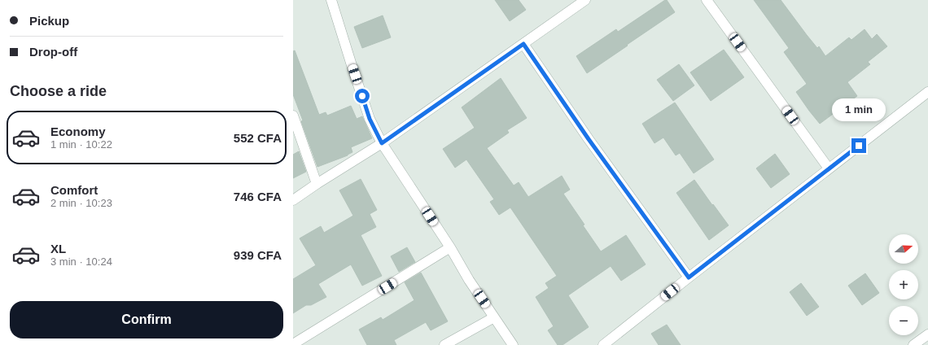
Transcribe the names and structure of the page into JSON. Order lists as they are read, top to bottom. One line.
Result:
{"north":"right","page":{"banner":["Pickup","Drop-off"],"heading":"Choose a ride","bubble":"1 min","list":[{"name":"Economy","note":"1 min · 10:22","value":"552 CFA"},{"name":"Comfort","note":"2 min · 10:23","value":"746 CFA"},{"name":"XL","note":"3 min · 10:24","value":"939 CFA"}],"map_buttons":["+","−"],"buttons":"Confirm"}}
